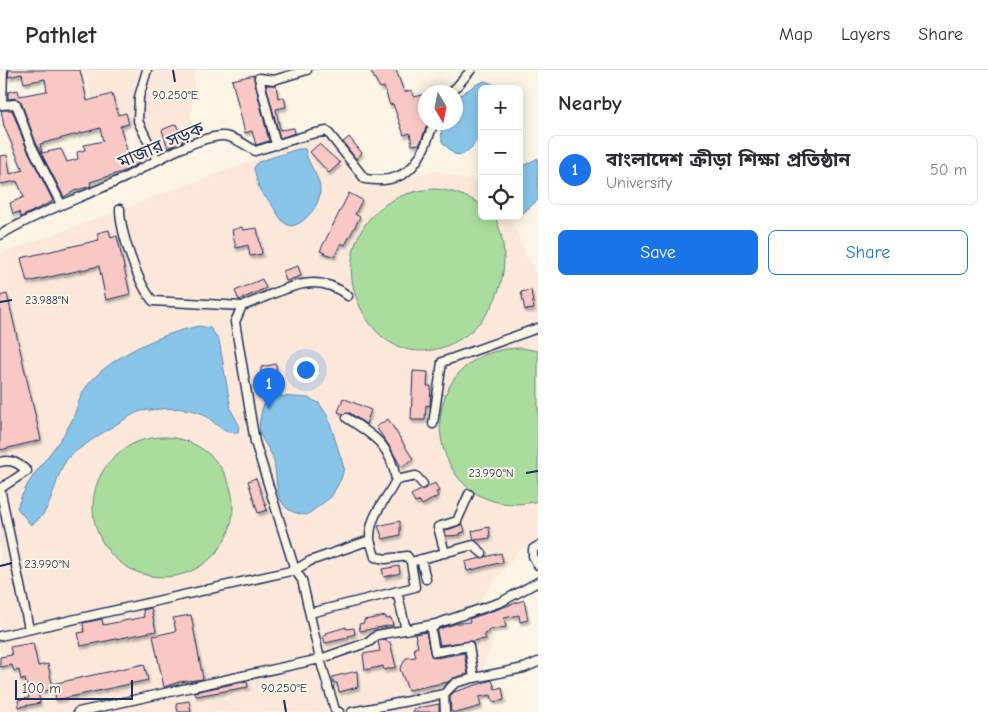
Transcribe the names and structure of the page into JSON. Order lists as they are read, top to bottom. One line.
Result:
{"streets":{"street":["মাজার সড়ক"]},"scale_bar":"100 m","north":"bottom","page":{"header":"Pathlet","nav":["Map","Layers","Share"],"heading":"Nearby","map_buttons":["+","−"],"list":[{"mark":"1","name":"বাংলাদেশ ক্রীড়া শিক্ষা প্রতিষ্ঠান","note":"University","value":"50 m"}],"buttons":["Save","Share"],"pins":"1","scale":"100 m"},"coordinates":["90.250°E","23.988°N","23.990°N"]}
